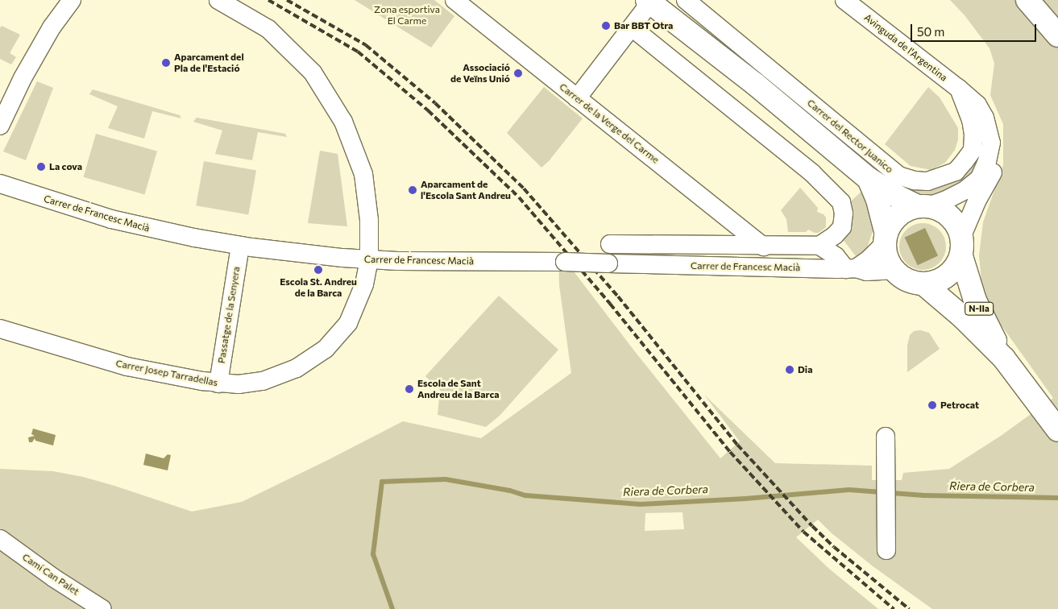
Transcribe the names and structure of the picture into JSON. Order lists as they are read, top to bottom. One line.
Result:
{"streets":{"main road":["Carrer del Rector Juanico","N-IIa"],"street":["Avinguda de l'Argentina","Carrer de la Verge del Carme","Carrer de Francesc Macià","Passatge de la Senyera","Carrer Josep Tarradellas","Camí Can Palet"]},"crossings":[["Avinguda de l'Argentina","Carrer del Rector Juanico"],["Avinguda de l'Argentina","Carrer de Francesc Macià"],["Avinguda de l'Argentina","N-IIa"],["Carrer de la Verge del Carme","Carrer de Francesc Macià"],["Carrer del Rector Juanico","Carrer de Francesc Macià"],["Carrer del Rector Juanico","N-IIa"],["Carrer de Francesc Macià","N-IIa"],["Carrer de Francesc Macià","Passatge de la Senyera"],["Carrer de Francesc Macià","Carrer Josep Tarradellas"],["Passatge de la Senyera","Carrer Josep Tarradellas"]],"water":["Riera de Corbera"],"parks":["Zona esportiva El Carme"],"places":["Bar BBT Otra","Aparcament del Pla de l'Estació","Associació de Veïns Unió","La cova","Aparcament de l'Escola Sant Andreu","Escola St. Andreu de la Barca","Dia","Escola de Sant Andreu de la Barca","Petrocat"],"scale_bar":"50 m"}
